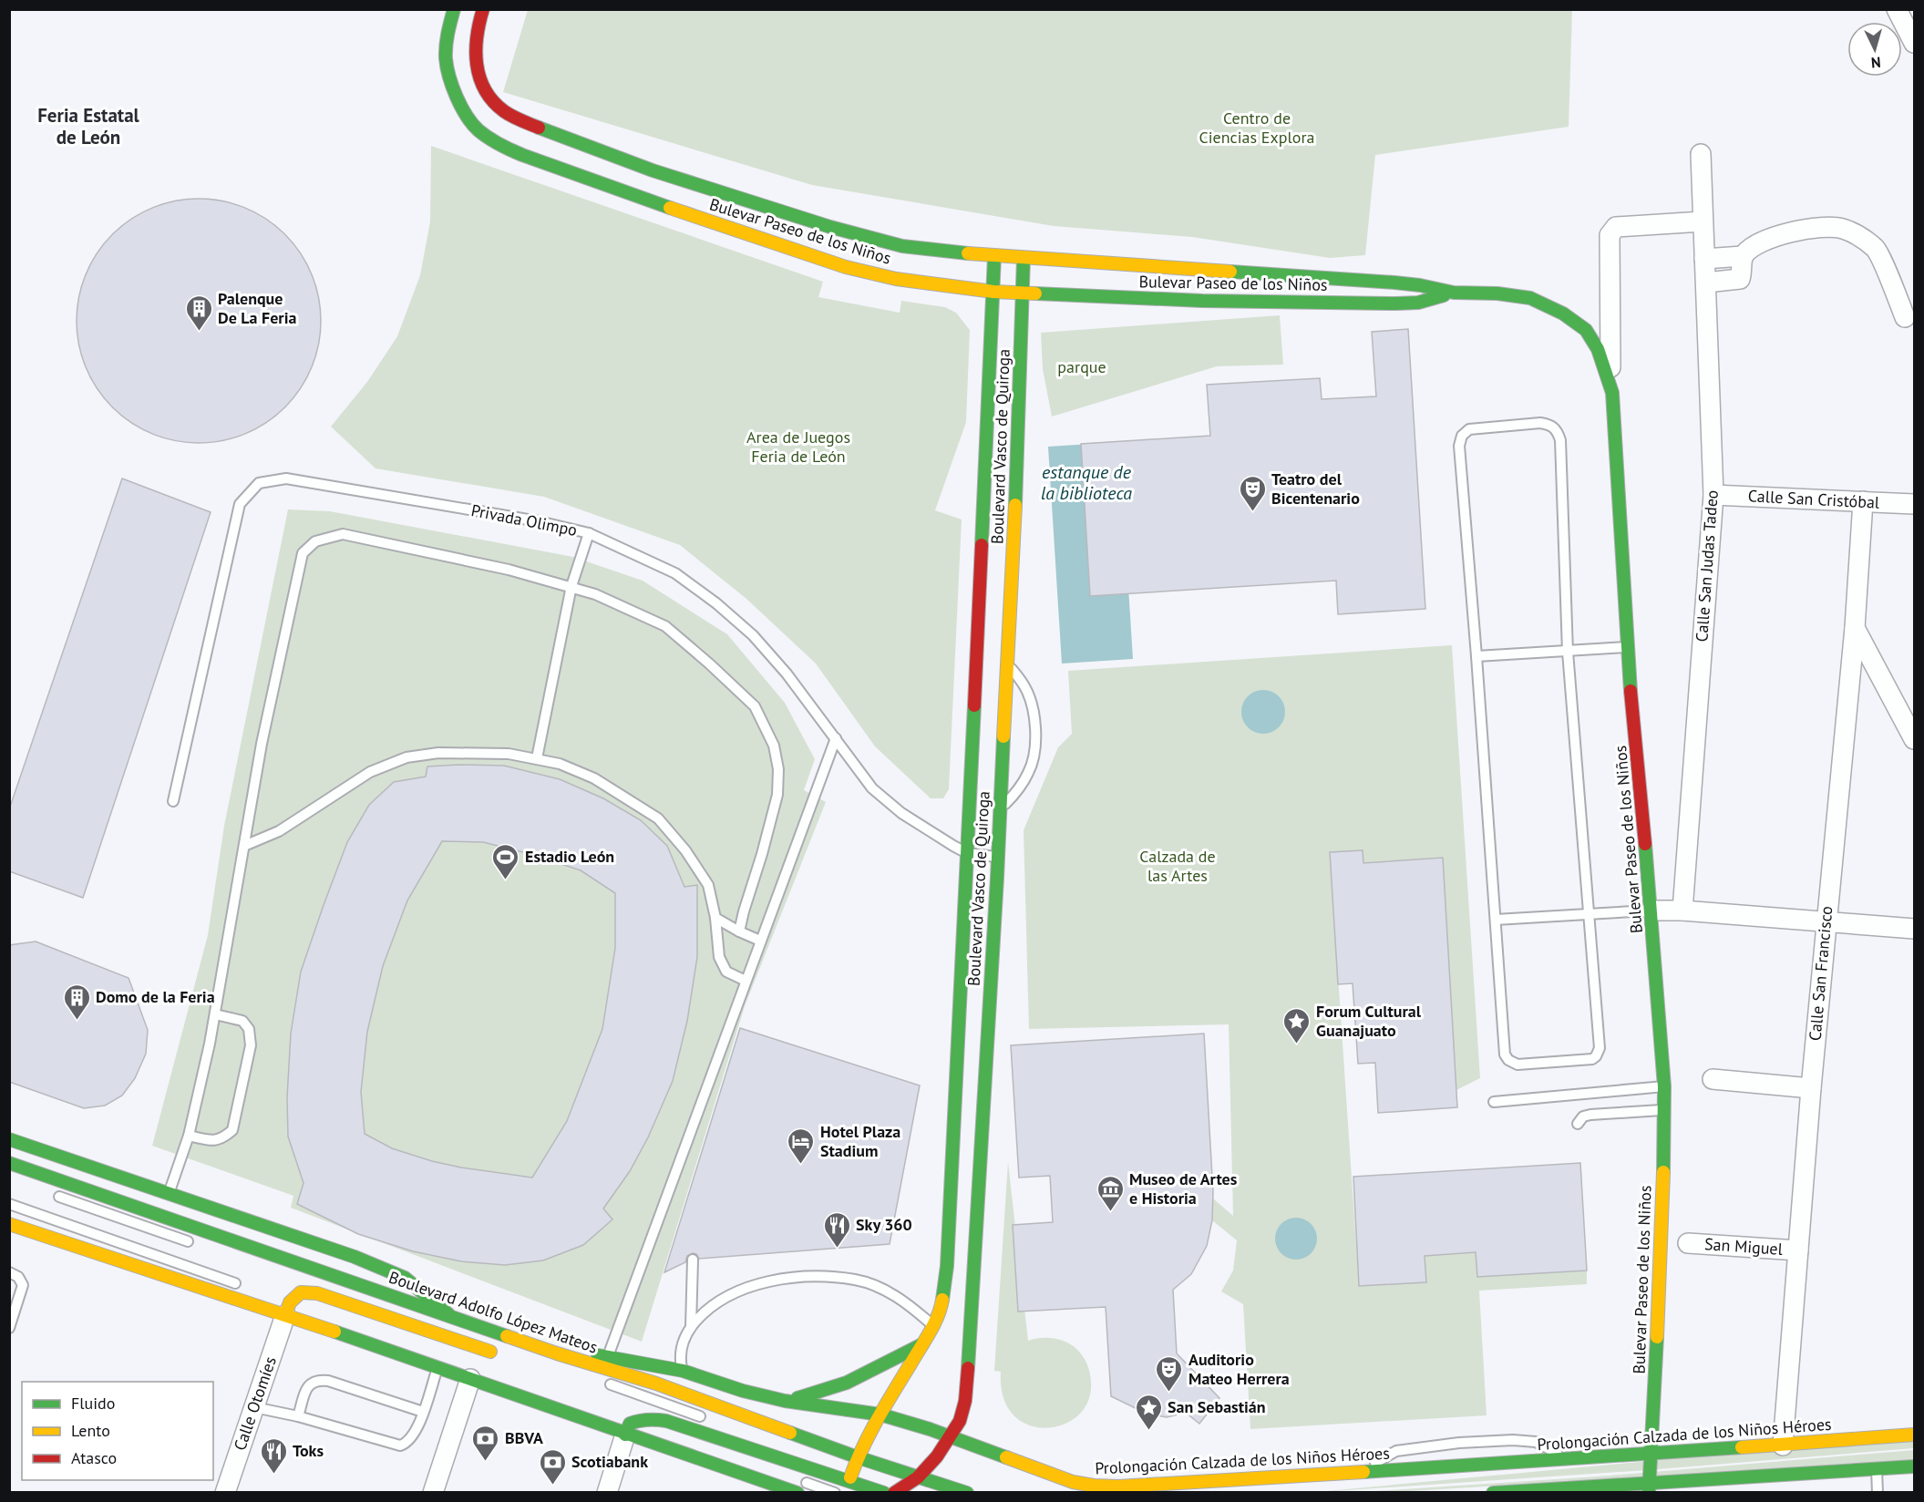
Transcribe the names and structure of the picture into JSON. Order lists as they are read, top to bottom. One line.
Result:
{"streets":{"street":["Bulevar Paseo de los Niños","Boulevard Vasco de Quiroga","Calle San Cristóbal","Calle San Judas Tadeo","Calle San Francisco","San Miguel","Boulevard Adolfo López Mateos","Calle Otomíes","Prolongación Calzada de los Niños Héroes"],"lane":["Privada Olimpo"]},"crossings":[["Bulevar Paseo de los Niños","Boulevard Vasco de Quiroga"],["Bulevar Paseo de los Niños","Prolongación Calzada de los Niños Héroes"],["Boulevard Vasco de Quiroga","Privada Olimpo"],["Boulevard Vasco de Quiroga","Boulevard Adolfo López Mateos"],["Boulevard Vasco de Quiroga","Prolongación Calzada de los Niños Héroes"],["Calle San Cristóbal","Calle San Judas Tadeo"],["Calle San Cristóbal","Calle San Francisco"],["Calle San Francisco","San Miguel"],["Calle San Francisco","Prolongación Calzada de los Niños Héroes"],["Boulevard Adolfo López Mateos","Prolongación Calzada de los Niños Héroes"]],"districts":["Feria Estatal de León"],"water":["estanque de la biblioteca"],"parks":["Centro de Ciencias Explora","parque","Area de Juegos Feria de León","Calzada de las Artes"],"places":{"building":["Palenque De La Feria","Domo de la Feria"],"theatre":["Teatro del Bicentenario","Auditorio Mateo Herrera"],"sports":["Estadio León"],"place":["Forum Cultural Guanajuato","San Sebastián"],"hotel":["Hotel Plaza Stadium"],"museum":["Museo de Artes e Historia"],"restaurant":["Sky 360","Toks"],"bank":["BBVA","Scotiabank"]},"legend":["Fluido","Lento","Atasco"],"north":"bottom"}
